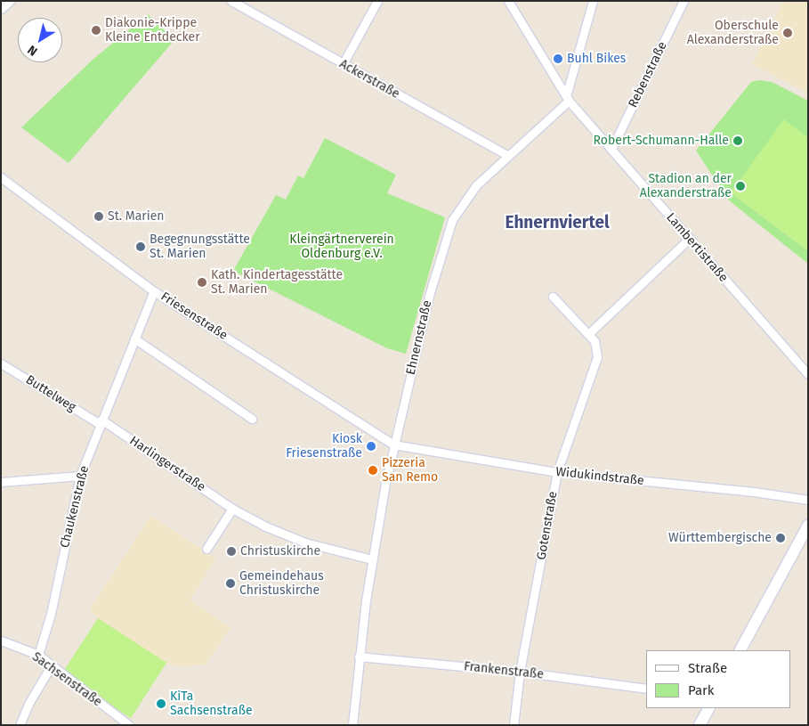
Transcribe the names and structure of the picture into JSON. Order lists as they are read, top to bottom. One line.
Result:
{"streets":{"street":["Rebenstraße","Ackerstraße","Lambertistraße","Friesenstraße","Ehnernstraße","Buttelweg","Harlingerstraße","Widukindstraße","Chaukenstraße","Gotenstraße","Frankenstraße","Sachsenstraße"]},"crossings":[["Rebenstraße","Lambertistraße"],["Ackerstraße","Ehnernstraße"],["Lambertistraße","Ehnernstraße"],["Friesenstraße","Ehnernstraße"],["Friesenstraße","Widukindstraße"],["Friesenstraße","Chaukenstraße"],["Ehnernstraße","Harlingerstraße"],["Ehnernstraße","Widukindstraße"],["Ehnernstraße","Frankenstraße"],["Buttelweg","Harlingerstraße"],["Buttelweg","Chaukenstraße"],["Harlingerstraße","Chaukenstraße"],["Widukindstraße","Gotenstraße"],["Chaukenstraße","Sachsenstraße"],["Gotenstraße","Frankenstraße"]],"districts":["Ehnernviertel"],"parks":["Kleingärtnerverein Oldenburg e.V."],"places":["Diakonie-Krippe Kleine Entdecker","Oberschule Alexanderstraße","Buhl Bikes","Robert-Schumann-Halle","Stadion an der Alexanderstraße","St. Marien","Begegnungsstätte St. Marien","Kath. Kindertagesstätte St. Marien","Kiosk Friesenstraße","Pizzeria San Remo","Württembergische","Christuskirche","Gemeindehaus Christuskirche","KiTa Sachsenstraße"],"legend":["Straße","Park"],"north":"bottom left"}
